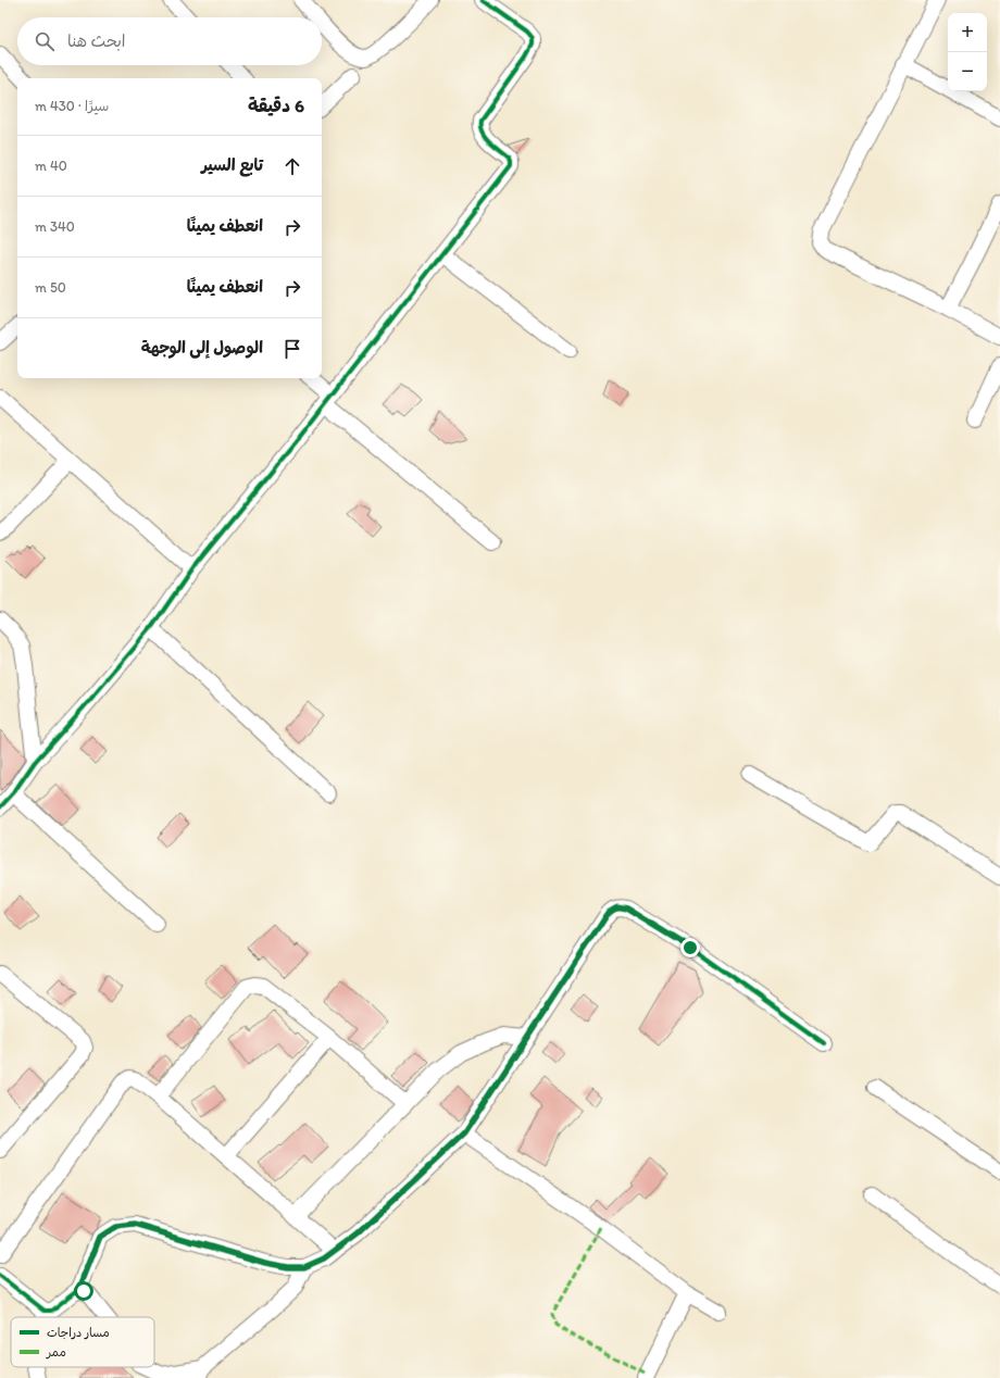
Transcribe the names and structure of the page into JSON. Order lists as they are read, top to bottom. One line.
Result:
{"legend":["مسار دراجات","ممر"],"page":{"map_buttons":["+","−"],"search":"ابحث هنا","heading":["6 دقيقة","سيرًا · 430 m"],"list":[["تابع السير","40 m"],["انعطف يمينًا","340 m"],["انعطف يمينًا","50 m"],"الوصول إلى الوجهة"]}}
